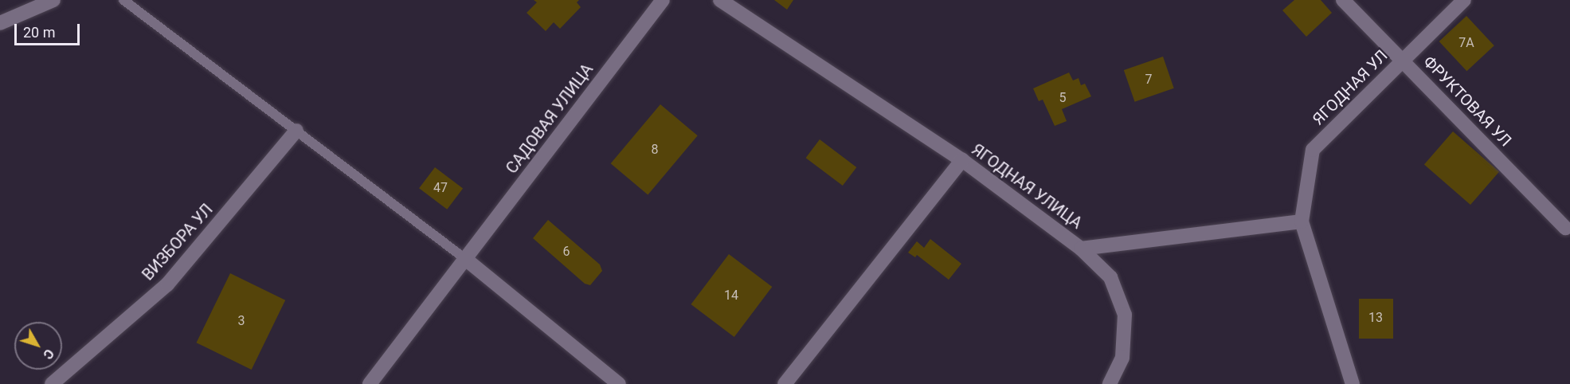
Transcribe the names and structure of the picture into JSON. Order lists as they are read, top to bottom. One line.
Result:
{"streets":{"street":["ЯГОДНАЯ УЛ","ФРУКТОВАЯ УЛ","САДОВАЯ УЛИЦА","ЯГОДНАЯ УЛИЦА","ВИЗБОРА УЛ"]},"crossings":[["ЯГОДНАЯ УЛ","ФРУКТОВАЯ УЛ"],["ЯГОДНАЯ УЛ","ЯГОДНАЯ УЛИЦА"]],"house_numbers":["7А","7","5","8","47","6","14","13","3"],"scale_bar":"20 m","north":"bottom right"}
